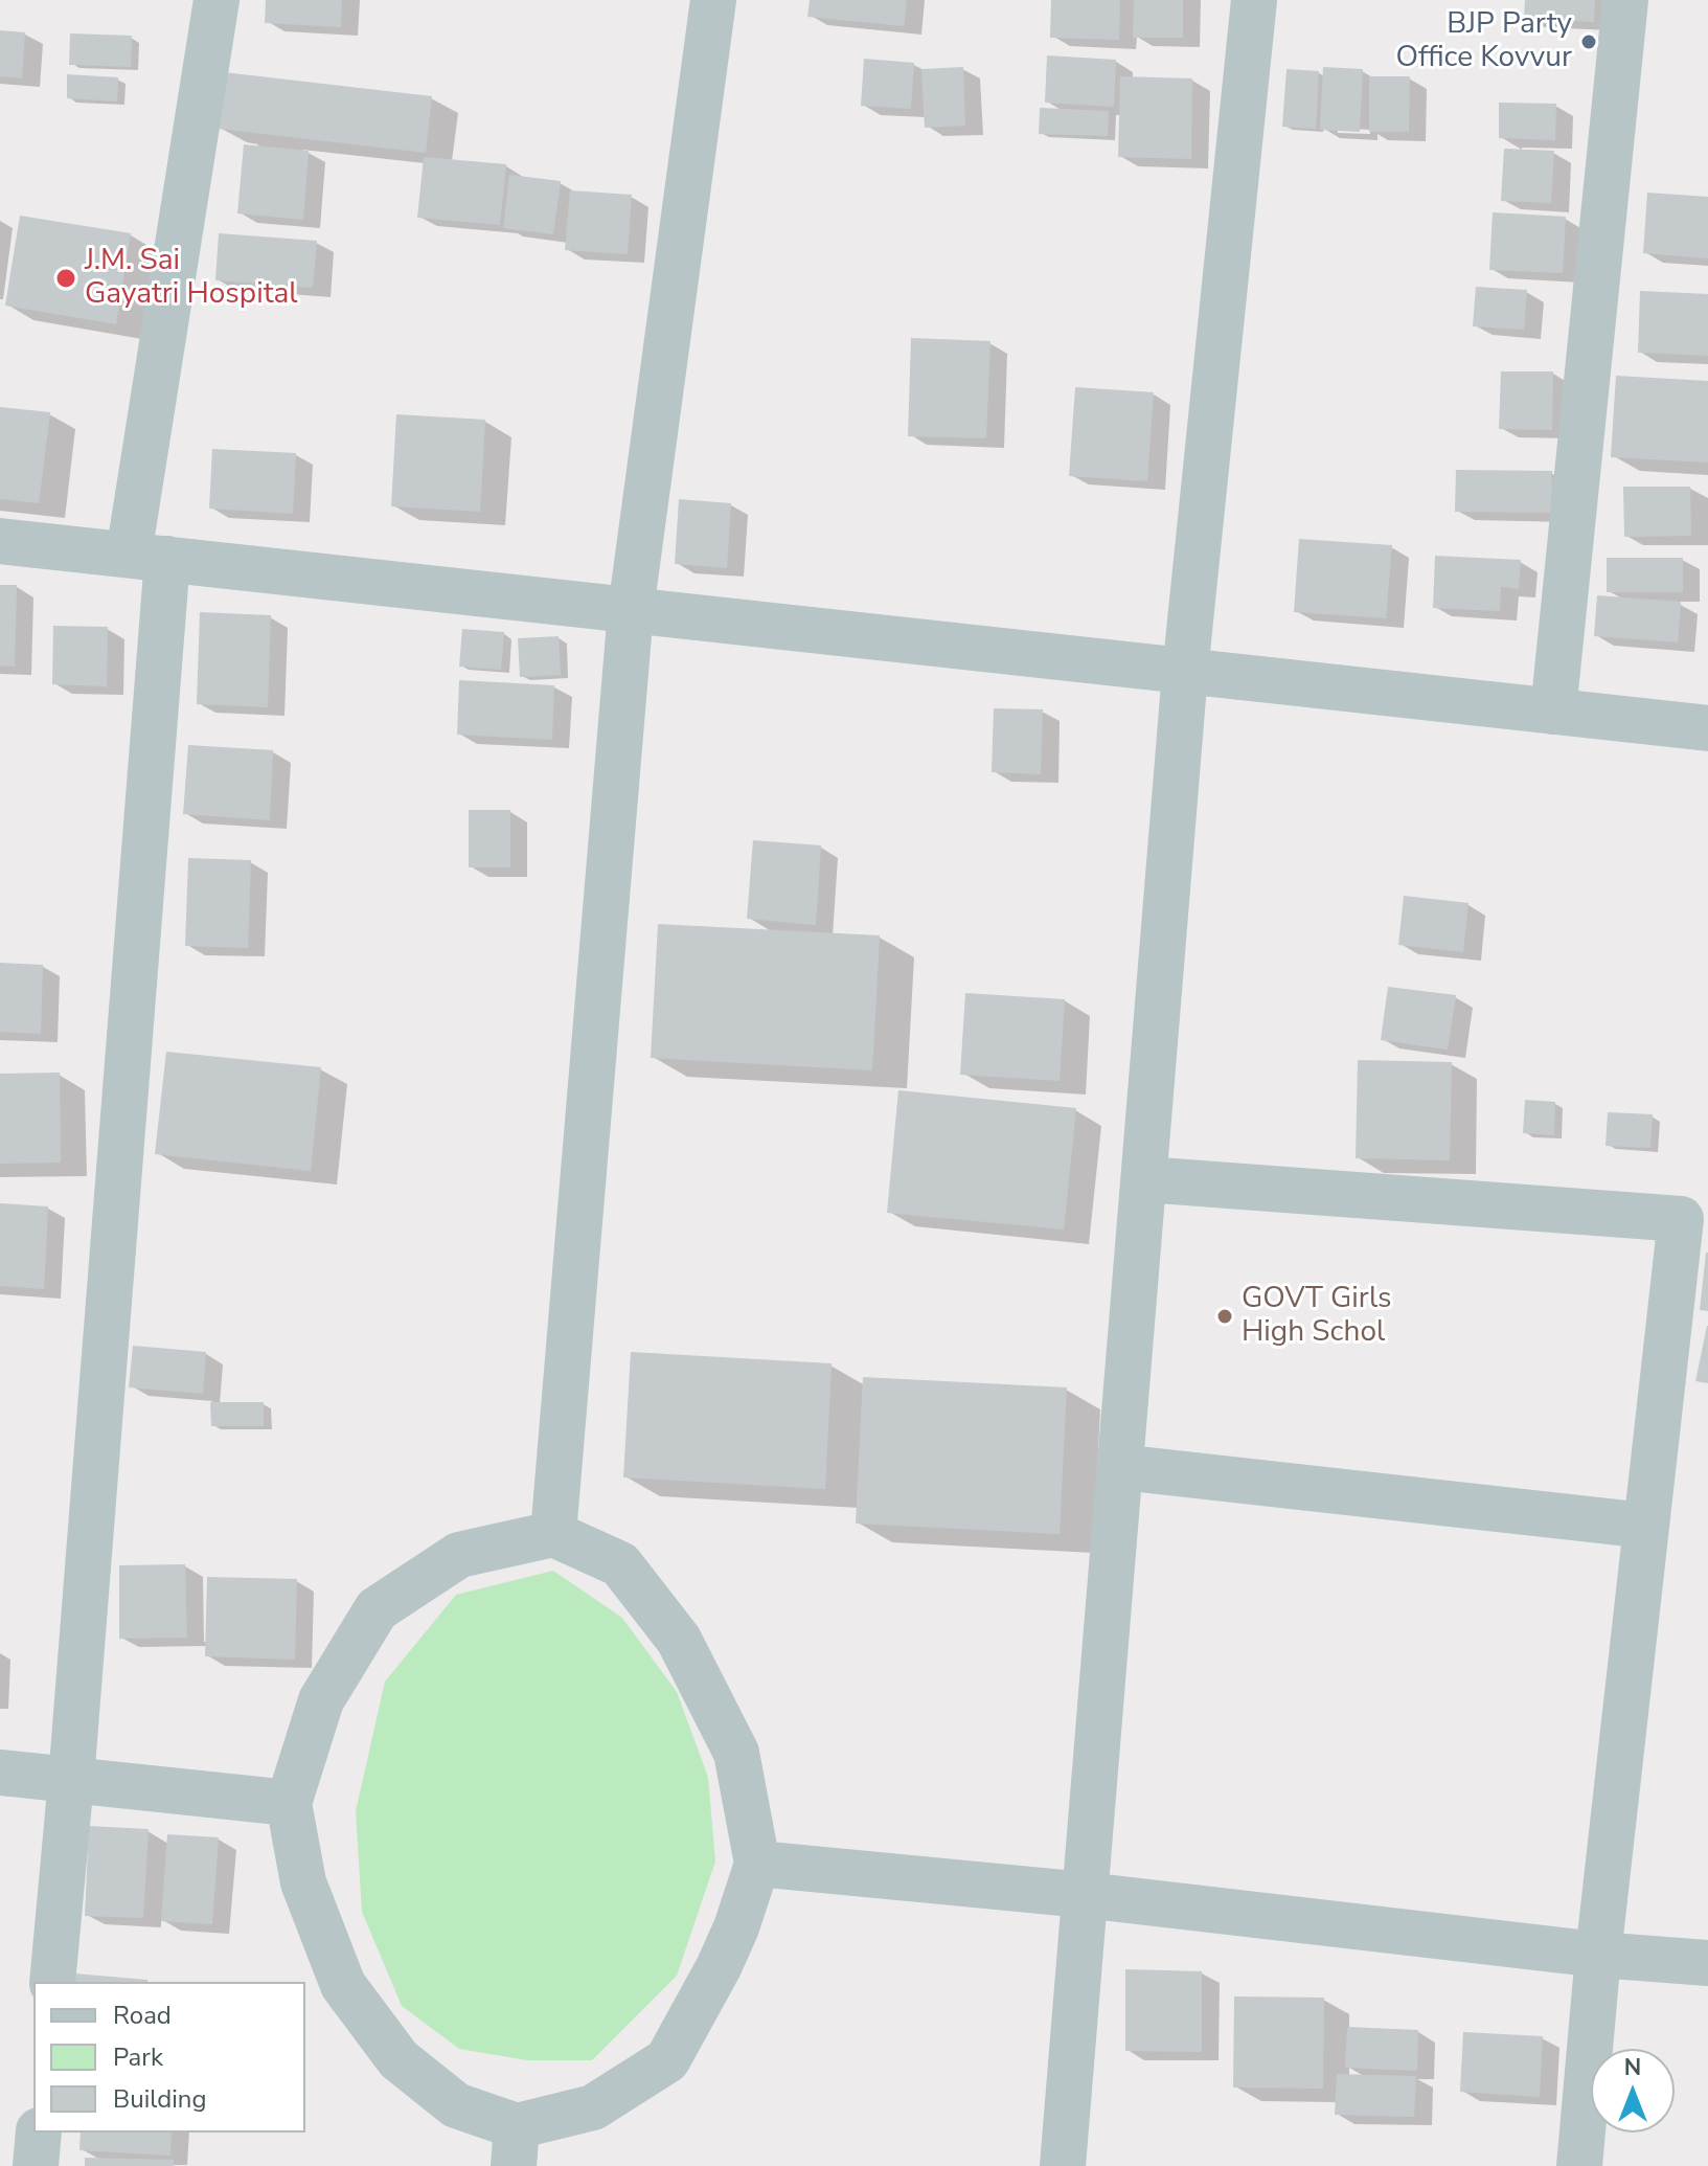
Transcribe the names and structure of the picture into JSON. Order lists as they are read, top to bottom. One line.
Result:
{"places":["BJP Party Office Kovvur","J.M. Sai Gayatri Hospital","GOVT Girls High Schol"],"legend":["Road","Park","Building"],"north":"top"}
